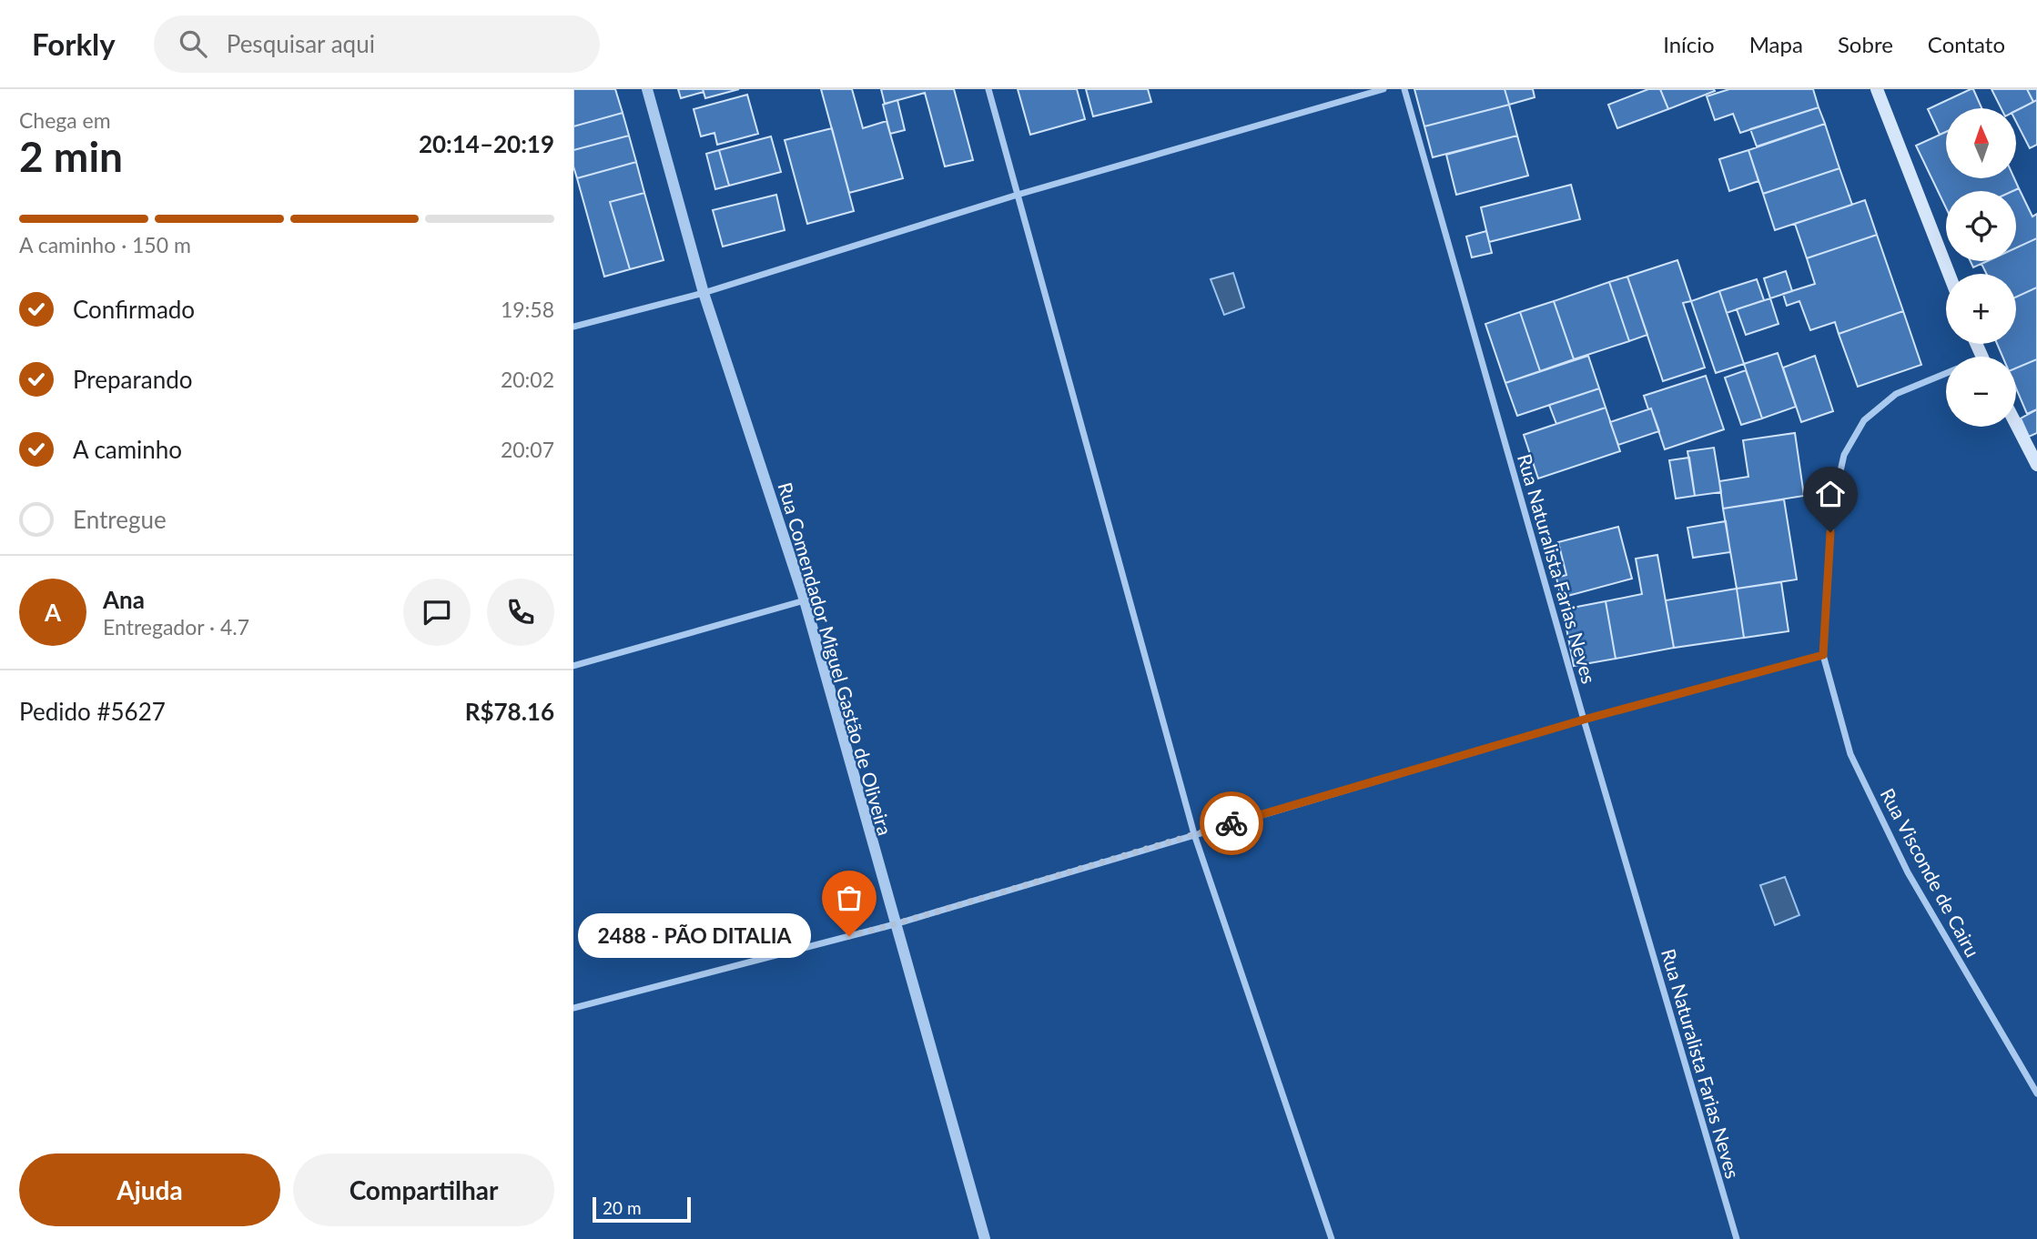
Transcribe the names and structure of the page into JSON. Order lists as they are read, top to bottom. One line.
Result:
{"streets":{"street":["Rua Naturalista Farias Neves","Rua Comendador Miguel Gastão de Oliveira","Rua Visconde de Cairu"]},"places":["2488 - PÃO DITALIA"],"scale_bar":"20 m","north":"top","page":{"header":"Forkly","search":"Pesquisar aqui","nav":["Início","Mapa","Sobre","Contato"],"heading":["2 min","Chega em","20:14–20:19"],"panel":["Ana","Entregador · 4.7","Pedido #5627","R$78.16"],"map_buttons":["+","−"],"bar":"A caminho · 150 m","list":[["Confirmado","19:58"],["Preparando","20:02"],["A caminho","20:07"],"Entregue"],"round":"A","bubble":"2488 - PÃO DITALIA","buttons":["Ajuda","Compartilhar"],"scale":"20 m"}}
